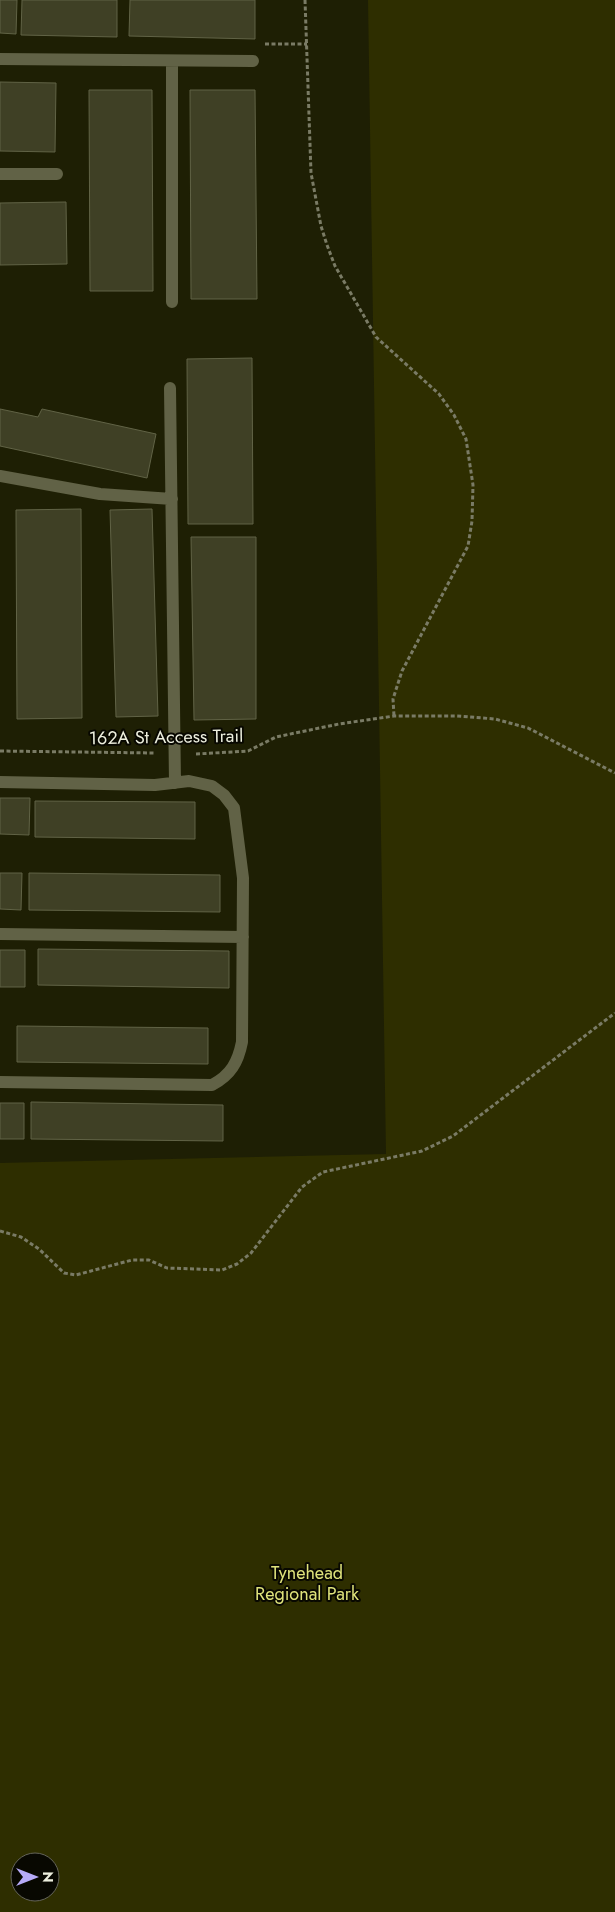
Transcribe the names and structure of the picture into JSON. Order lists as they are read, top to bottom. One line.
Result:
{"streets":{"path":["162A St Access Trail"]},"parks":["Tynehead Regional Park"],"north":"right"}
